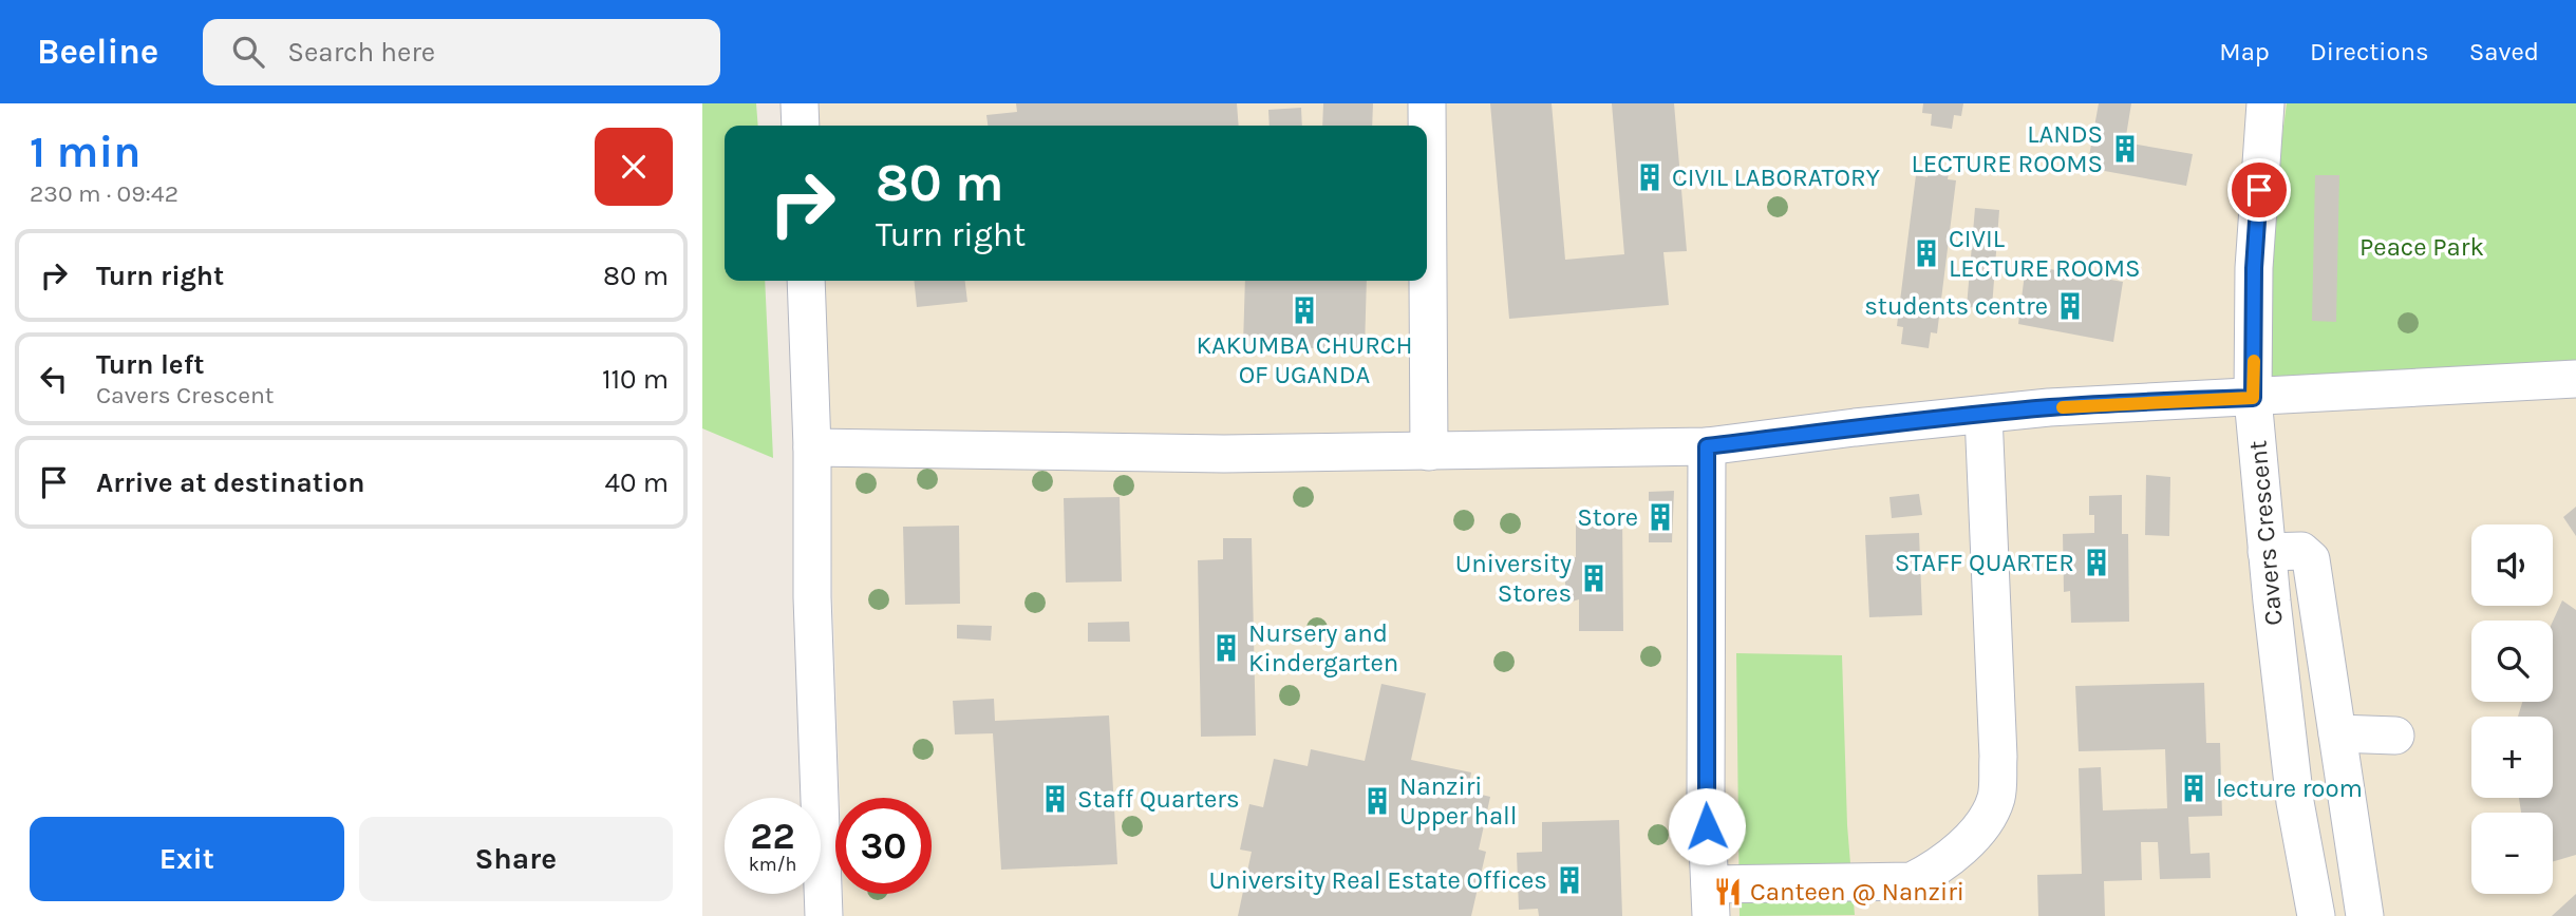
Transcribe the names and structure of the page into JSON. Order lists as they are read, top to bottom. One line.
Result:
{"streets":{"street":["Cavers Crescent"]},"parks":["Peace Park"],"places":{"building":["LANDS LECTURE ROOMS","CIVIL LABORATORY","CIVIL LECTURE ROOMS","students centre","KAKUMBA CHURCH OF UGANDA","Store","STAFF QUARTER","University Stores","Nursery and Kindergarten","lecture room","Staff Quarters","Nanziri Upper hall","University Real Estate Offices"],"restaurant":["Canteen @ Nanziri"]},"page":{"header":"Beeline","search":"Search here","nav":["Map","Directions","Saved"],"heading":["1 min","230 m · 09:42"],"turn":["80 m","Turn right"],"list":[{"name":"Turn right","value":"80 m"},{"name":"Turn left","note":"Cavers Crescent","value":"110 m"},{"name":"Arrive at destination","value":"40 m"}],"map_buttons":["+","−"],"speed":"22 km/h","limit":"30","buttons":["Exit","Share"]}}
